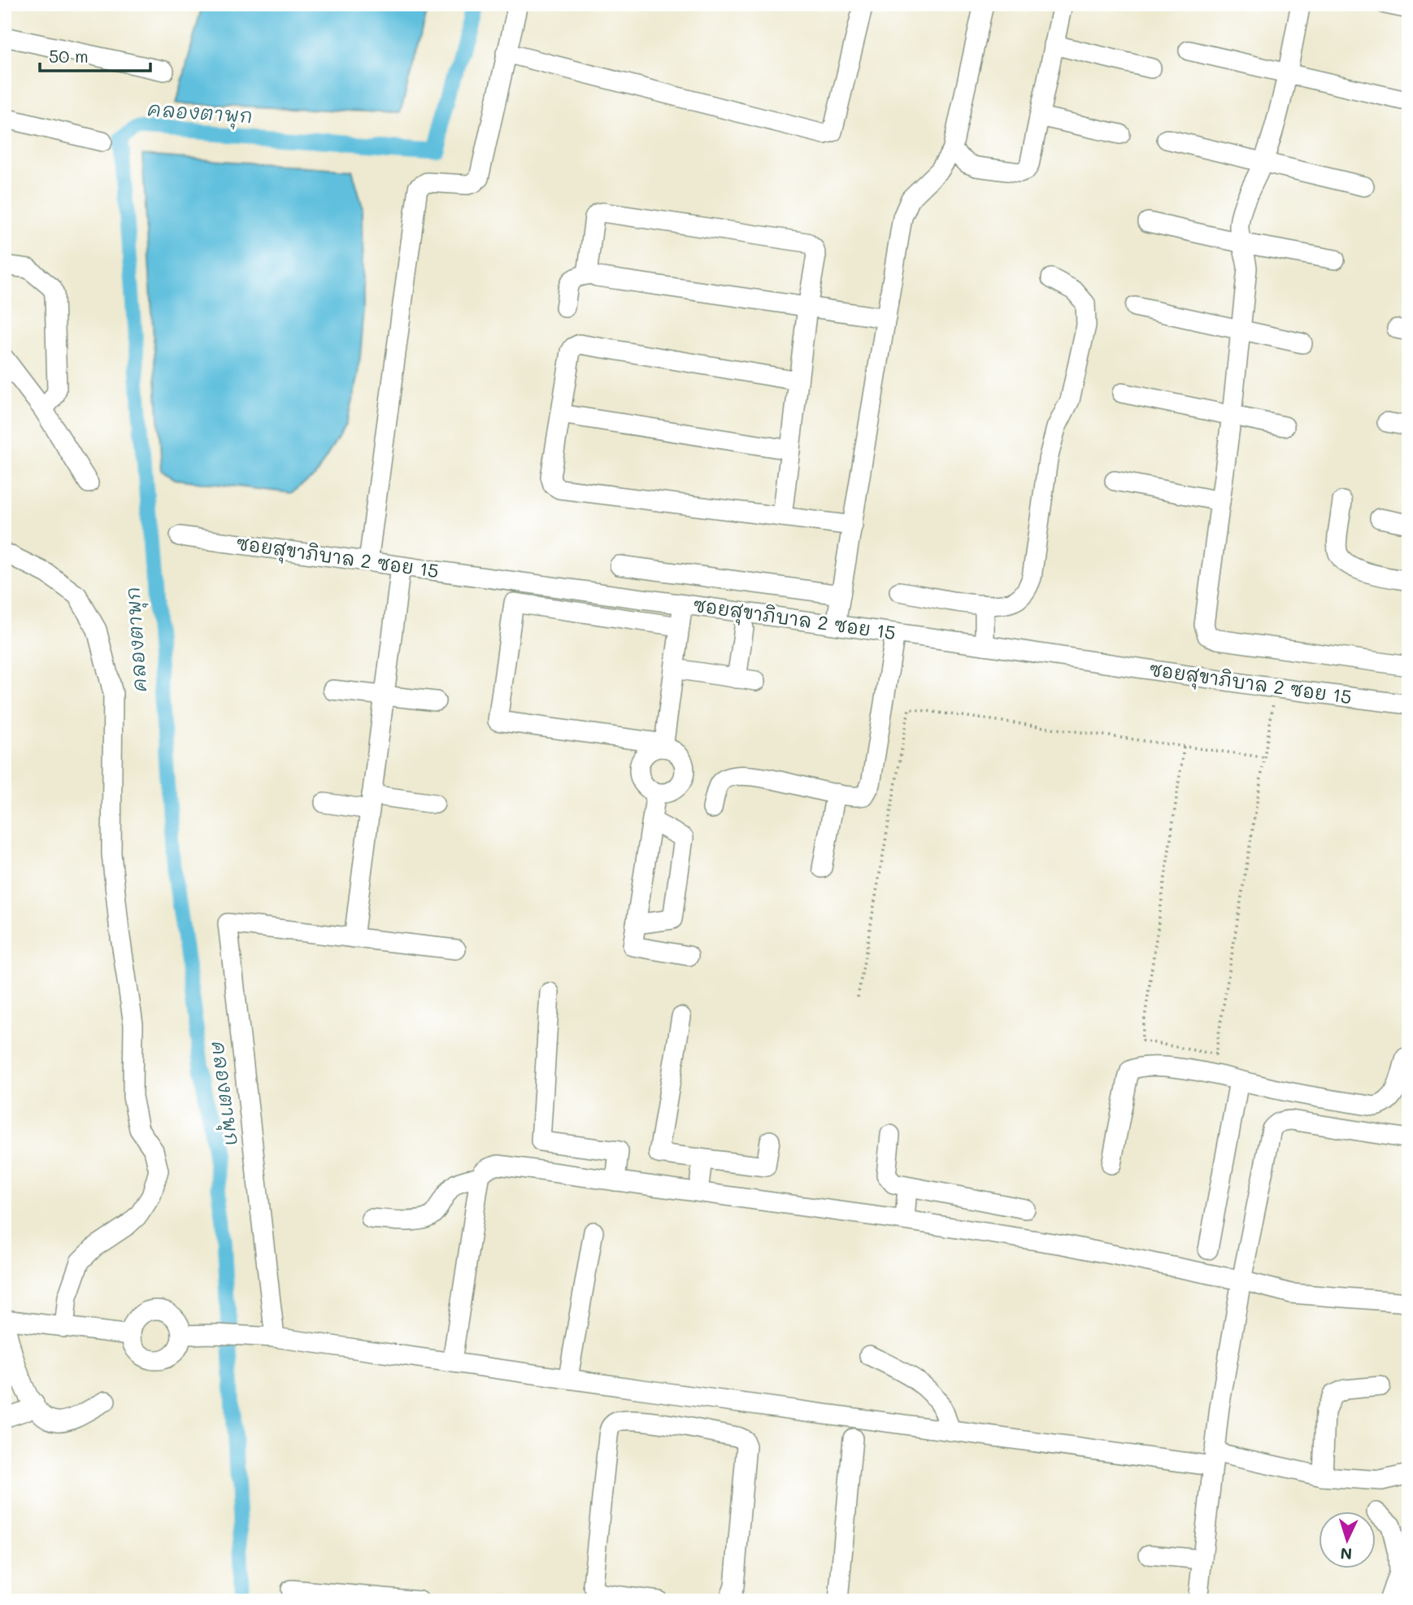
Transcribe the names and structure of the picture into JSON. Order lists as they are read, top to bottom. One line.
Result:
{"streets":{"street":["ซอยสุขาภิบาล 2 ซอย 15"]},"water":["คลองตาพุก"],"scale_bar":"50 m","north":"bottom"}
